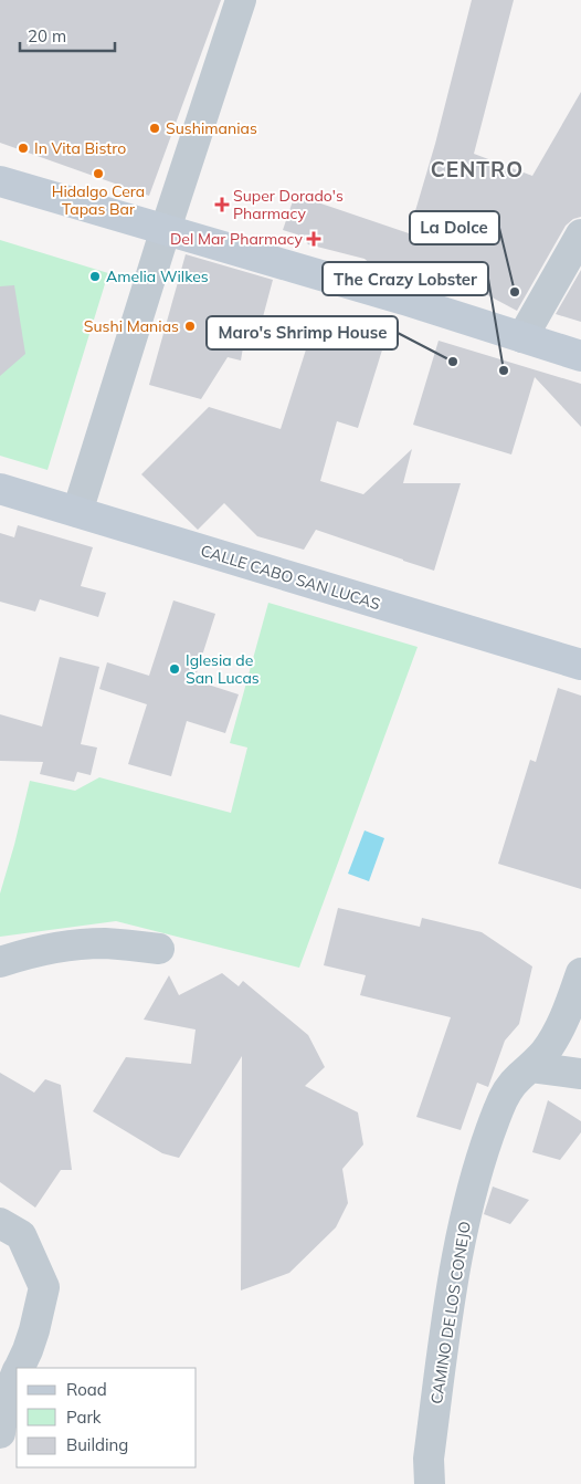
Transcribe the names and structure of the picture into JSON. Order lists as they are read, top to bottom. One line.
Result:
{"streets":{"main road":["CALLE CABO SAN LUCAS"],"street":["CAMINO DE LOS CONEJO"]},"districts":["CENTRO"],"places":{"other":["Sushimanias","In Vita Bistro","Hidalgo Cera Tapas Bar","Amelia Wilkes","La Dolce","Sushi Manias","Maro's Shrimp House","The Crazy Lobster","Iglesia de San Lucas"],"health":["Super Dorado's Pharmacy","Del Mar Pharmacy"]},"legend":["Road","Park","Building"],"scale_bar":"20 m"}
